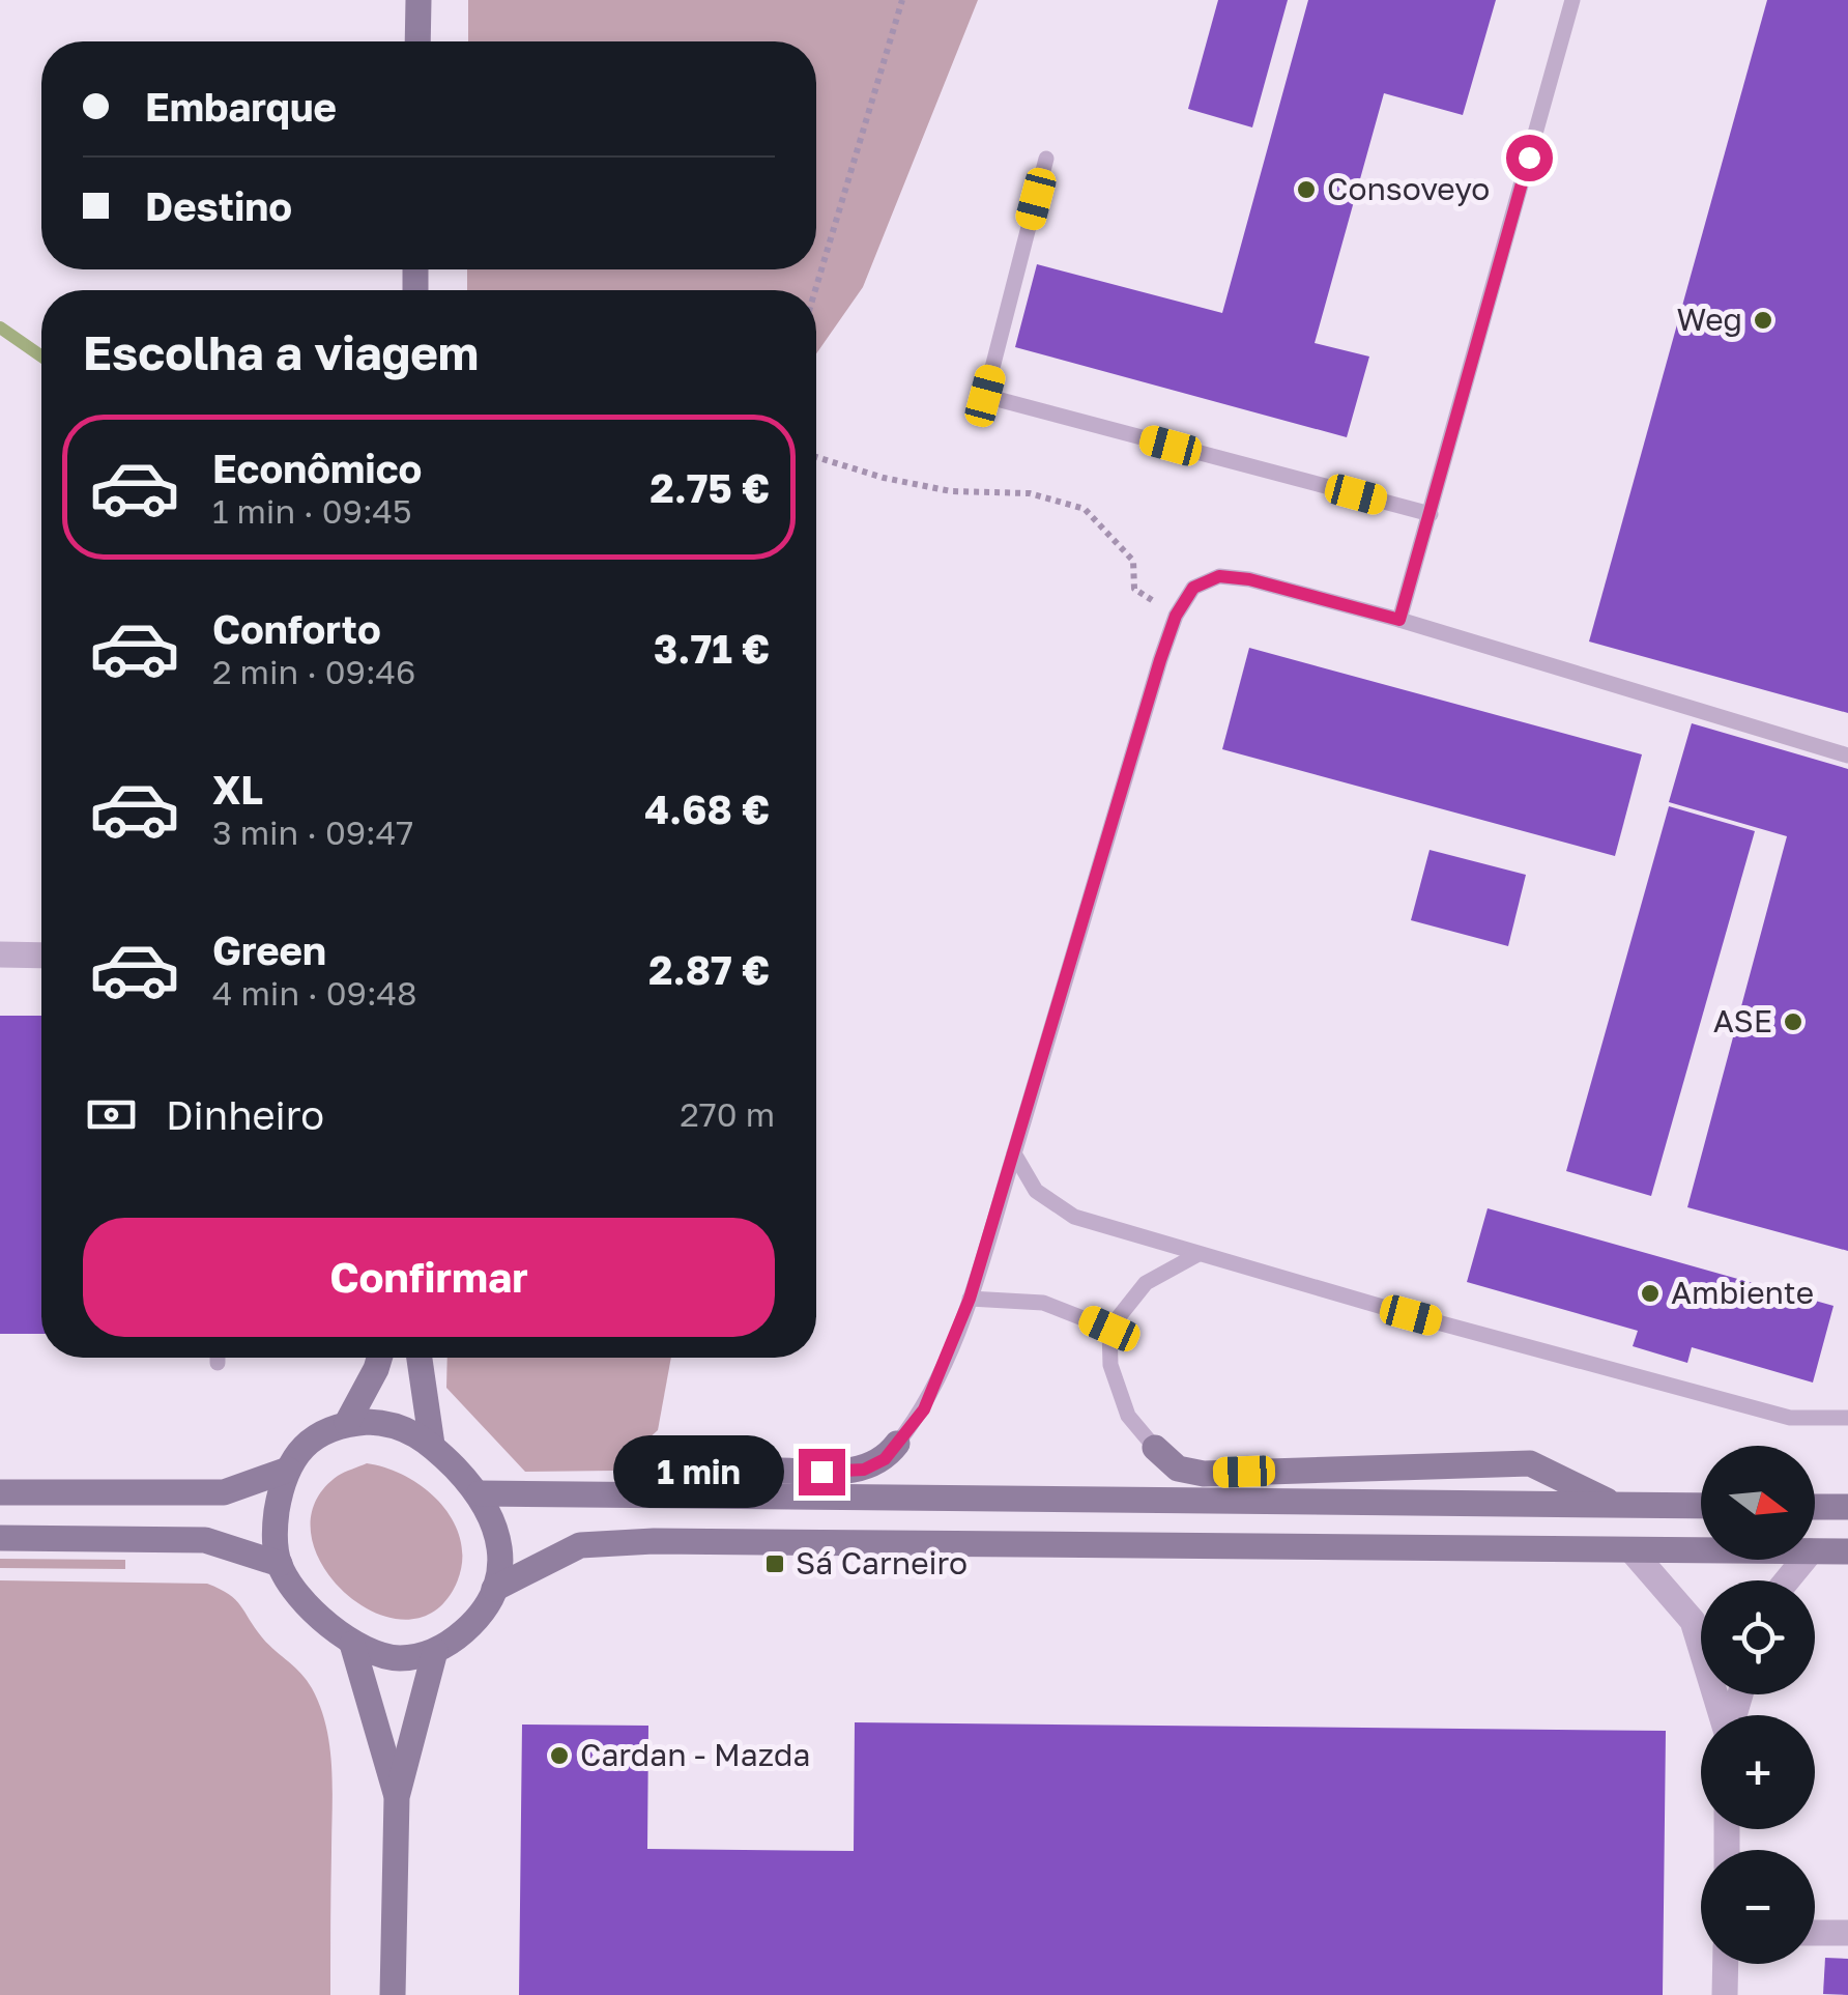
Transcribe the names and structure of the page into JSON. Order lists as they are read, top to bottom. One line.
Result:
{"places":{"other":["Consoveyo","Weg","ASE","Ambiente","Cardan - Mazda"],"transit":["Sá Carneiro"]},"north":"right","page":{"banner":["Embarque","Destino"],"heading":"Escolha a viagem","list":[{"name":"Econômico","note":"1 min · 09:45","value":"2.75 €"},{"name":"Conforto","note":"2 min · 09:46","value":"3.71 €"},{"name":"XL","note":"3 min · 09:47","value":"4.68 €"},{"name":"Green","note":"4 min · 09:48","value":"2.87 €"}],"pay":["Dinheiro","270 m"],"buttons":"Confirmar","bubble":"1 min","map_buttons":["+","−"]}}
